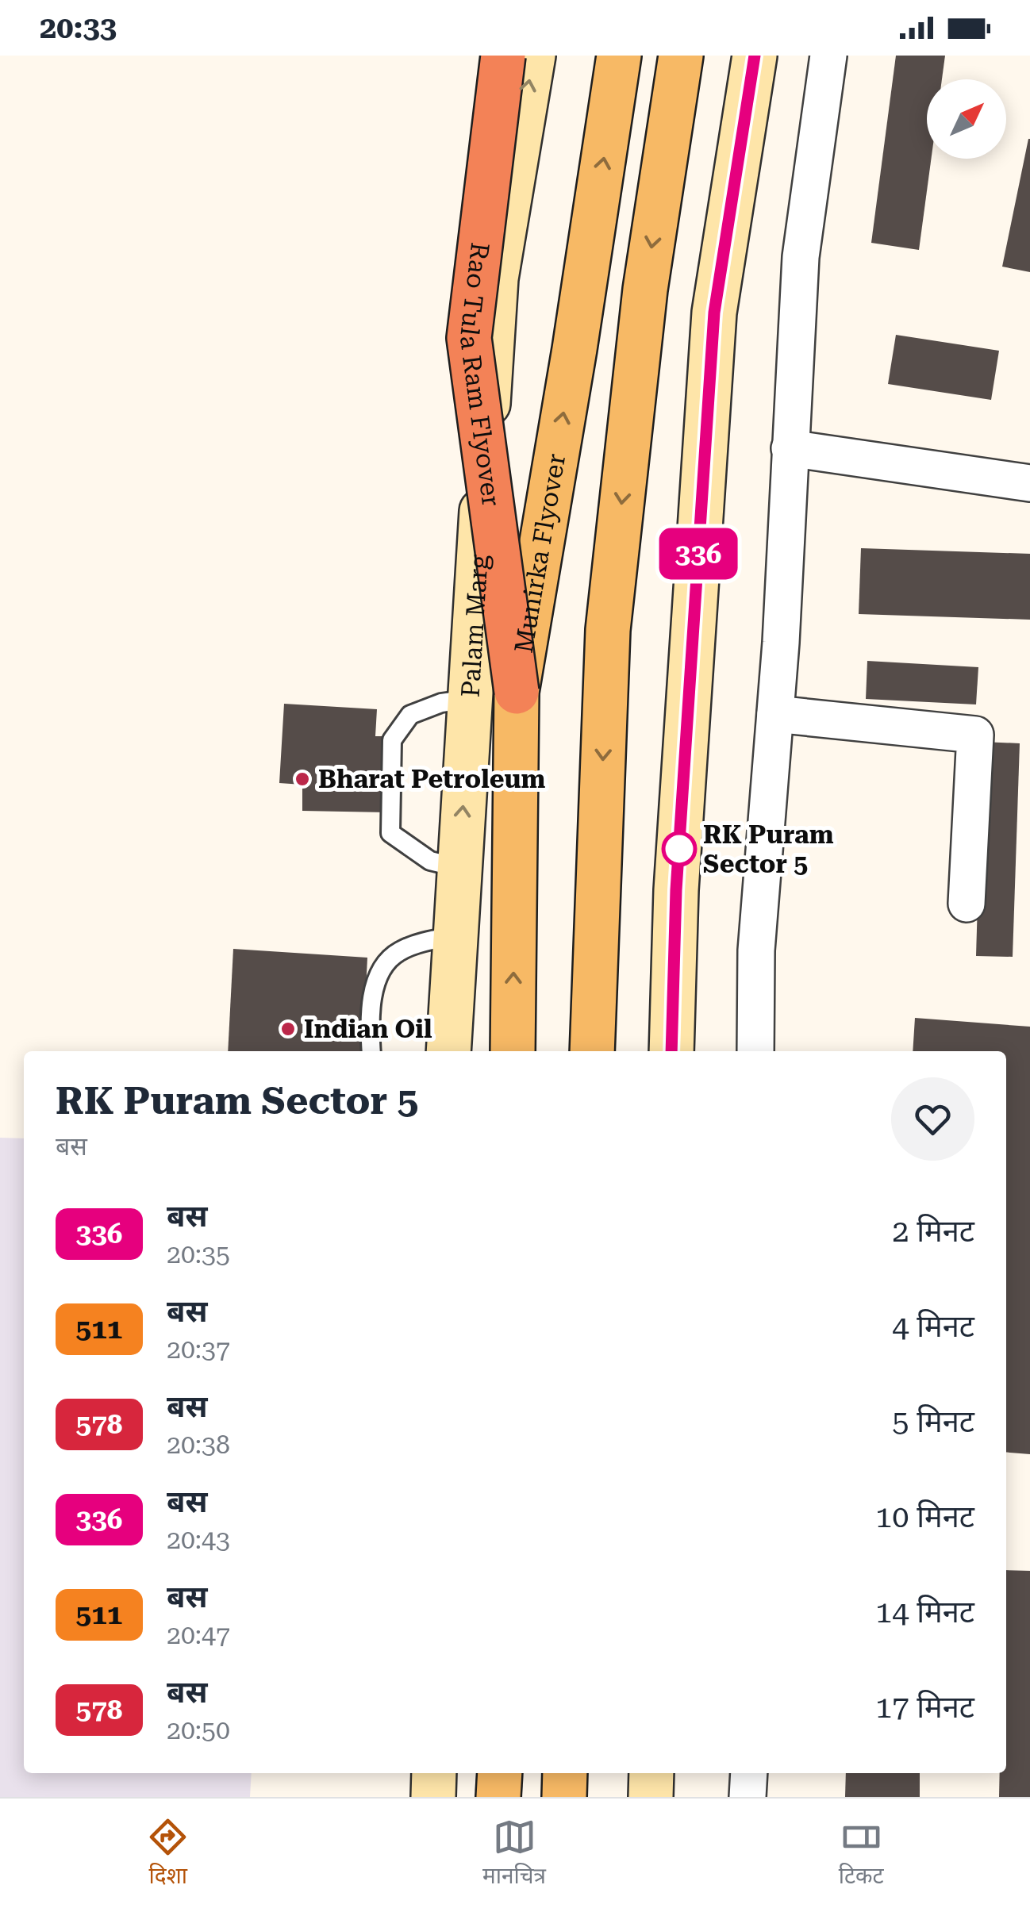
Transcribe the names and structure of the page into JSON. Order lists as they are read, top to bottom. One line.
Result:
{"streets":{"highway":["Rao Tula Ram Flyover"],"main road":["Munirka Flyover","Palam Marg"]},"crossings":[["Rao Tula Ram Flyover","Munirka Flyover"]],"places":["Bharat Petroleum","RK Puram Sector 5","Indian Oil"],"lines":["bus line 336"],"north":"top right","page":{"status":"20:33","on_map":"336","heading":["RK Puram Sector 5","बस"],"list":[{"mark":"336","name":"बस","note":"20:35","value":"2 मिनट"},{"mark":"511","name":"बस","note":"20:37","value":"4 मिनट"},{"mark":"578","name":"बस","note":"20:38","value":"5 मिनट"},{"mark":"336","name":"बस","note":"20:43","value":"10 मिनट"},{"mark":"511","name":"बस","note":"20:47","value":"14 मिनट"},{"mark":"578","name":"बस","note":"20:50","value":"17 मिनट"}],"tabs":["दिशा","मानचित्र","टिकट"]}}
